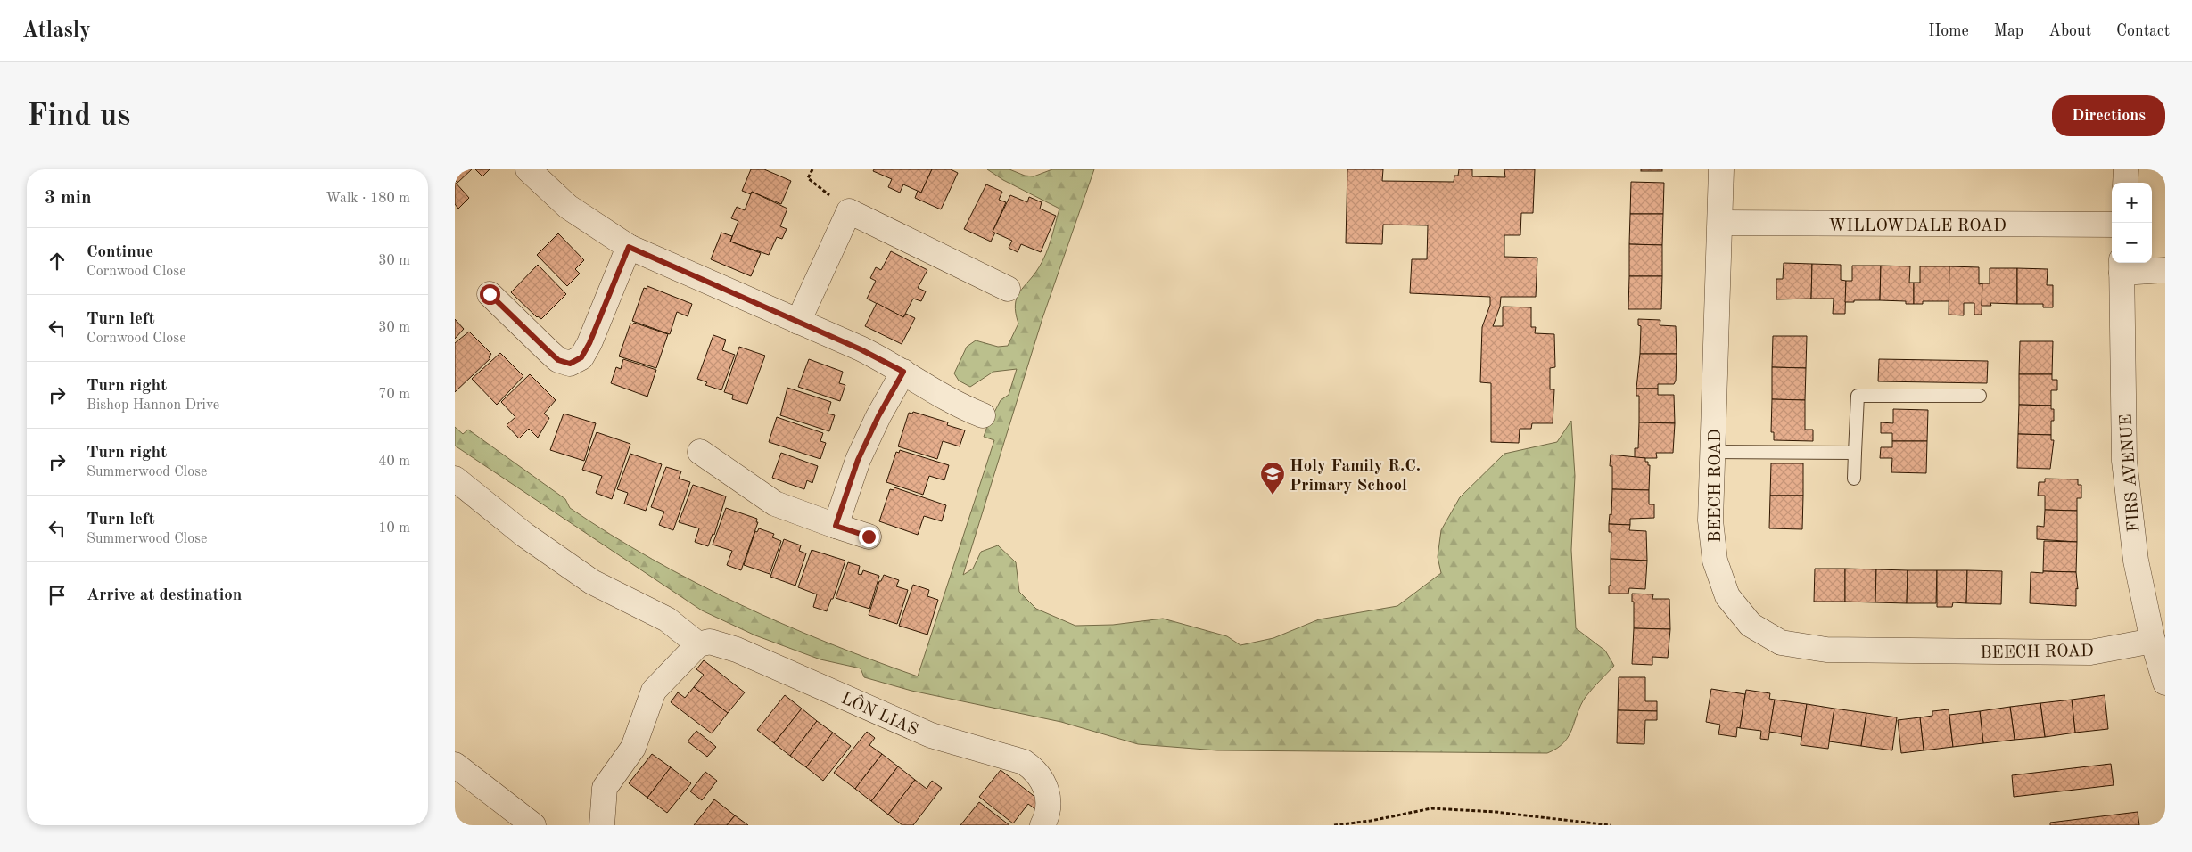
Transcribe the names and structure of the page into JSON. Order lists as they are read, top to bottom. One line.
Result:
{"streets":{"street":["WILLOWDALE ROAD","FIRS AVENUE","BEECH ROAD","LÔN LIAS"]},"crossings":[["WILLOWDALE ROAD","BEECH ROAD"],["FIRS AVENUE","BEECH ROAD"]],"places":{"school or university":["Holy Family R.C. Primary School"]},"page":{"header":"Atlasly","nav":["Home","Map","About","Contact"],"buttons":"Directions","title":"Find us","heading":["3 min","Walk · 180 m"],"map_buttons":["+","−"],"list":[["Continue","Cornwood Close","30 m"],["Turn left","Cornwood Close","30 m"],["Turn right","Bishop Hannon Drive","70 m"],["Turn right","Summerwood Close","40 m"],["Turn left","Summerwood Close","10 m"],"Arrive at destination"]}}
